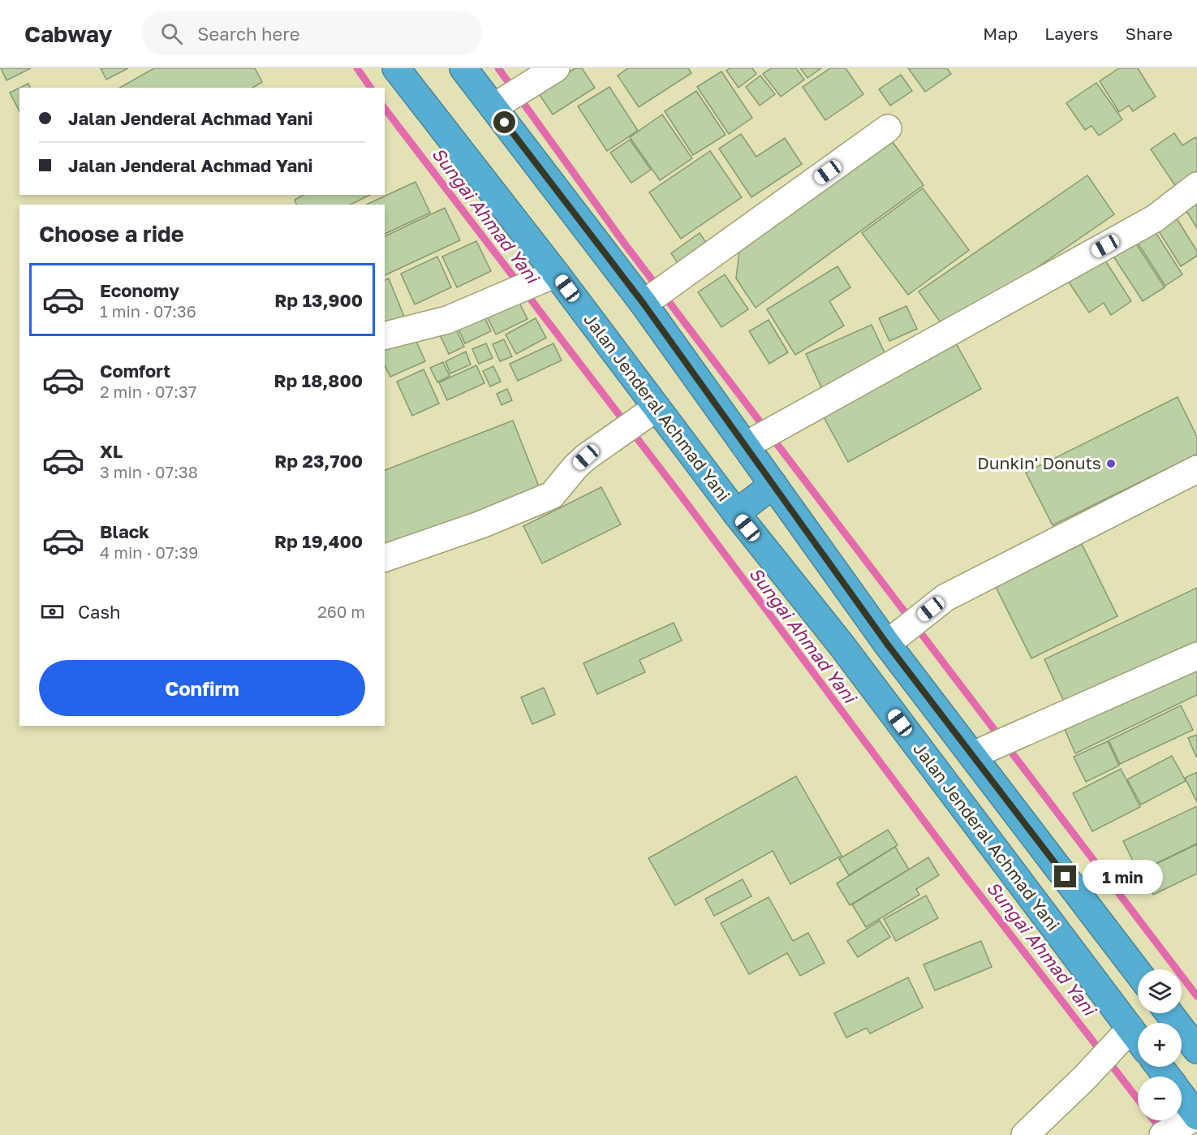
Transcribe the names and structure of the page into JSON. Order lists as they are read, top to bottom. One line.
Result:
{"streets":{"highway":["Jalan Jenderal Achmad Yani"]},"water":["Sungai Ahmad Yani"],"places":["Dunkin' Donuts"],"page":{"header":"Cabway","search":"Search here","nav":["Map","Layers","Share"],"banner":["Jalan Jenderal Achmad Yani","Jalan Jenderal Achmad Yani"],"heading":"Choose a ride","list":[{"name":"Economy","note":"1 min · 07:36","value":"Rp 13,900"},{"name":"Comfort","note":"2 min · 07:37","value":"Rp 18,800"},{"name":"XL","note":"3 min · 07:38","value":"Rp 23,700"},{"name":"Black","note":"4 min · 07:39","value":"Rp 19,400"}],"pay":["Cash","260 m"],"buttons":"Confirm","bubble":"1 min","map_buttons":["+","−"]}}
